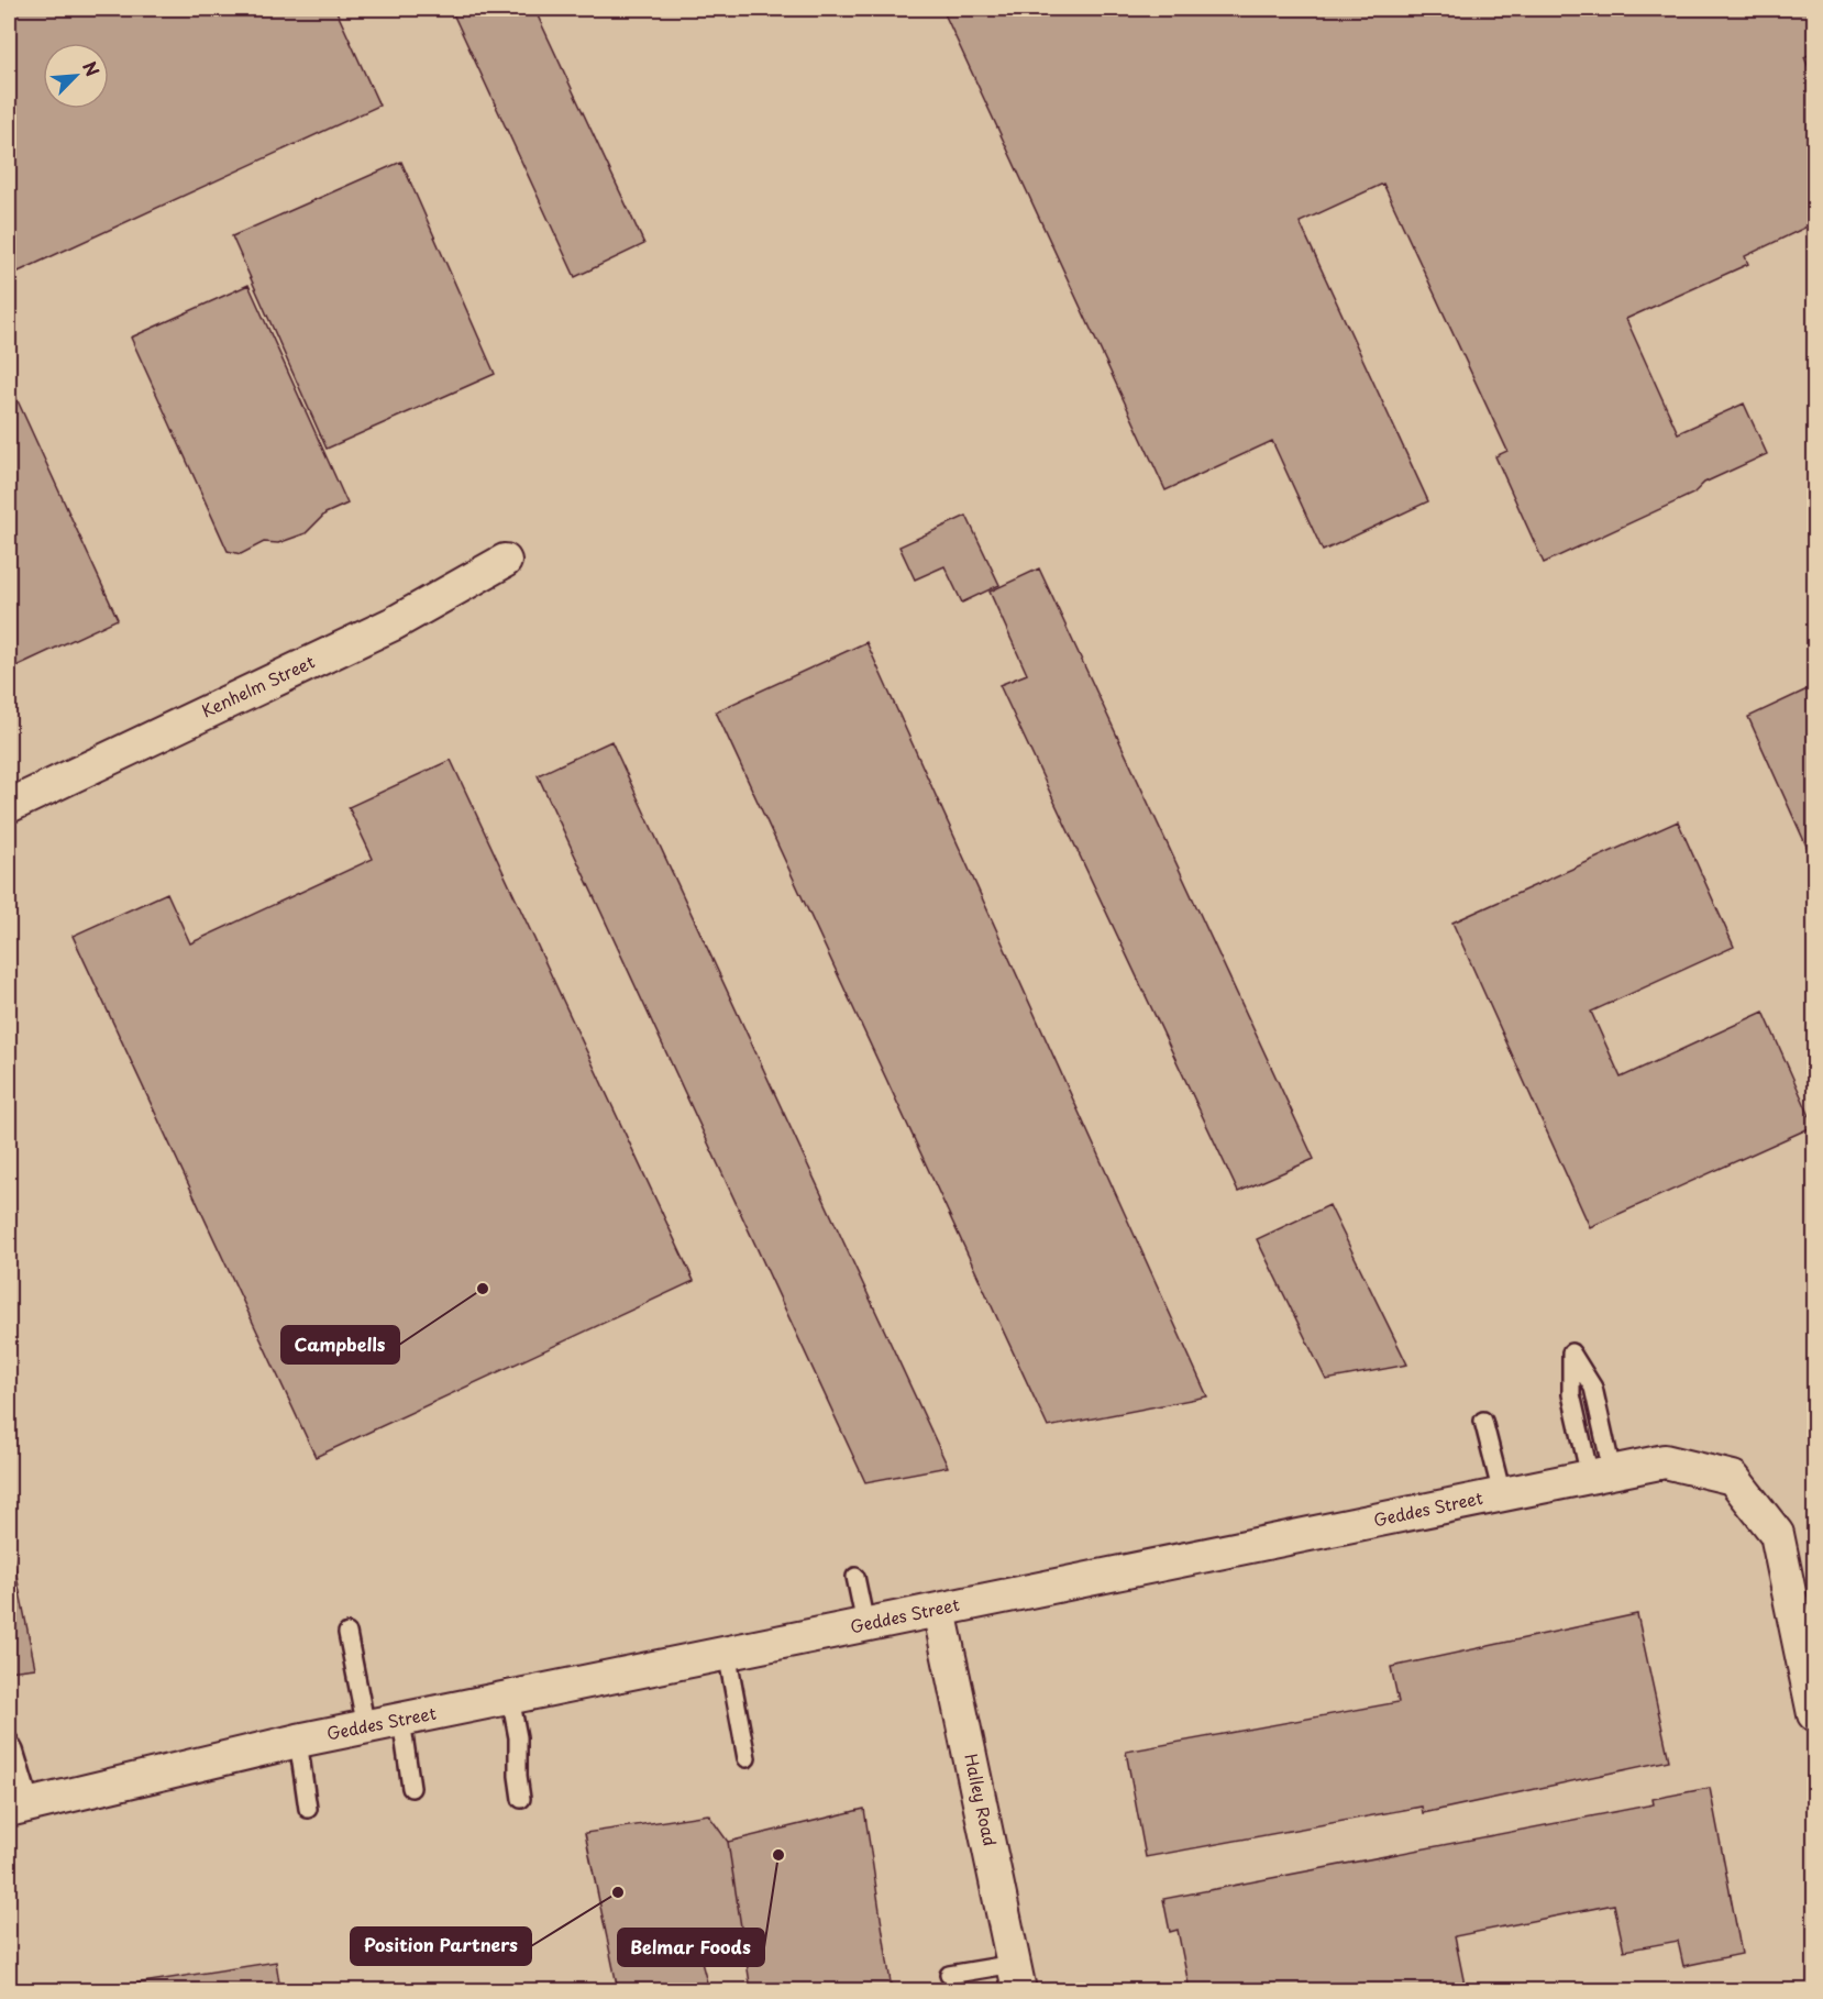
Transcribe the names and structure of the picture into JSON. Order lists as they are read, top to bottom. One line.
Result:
{"streets":{"street":["Kenhelm Street","Geddes Street","Halley Road"]},"crossings":[["Geddes Street","Halley Road"]],"places":["Campbells","Belmar Foods","Position Partners"],"north":"top right"}
